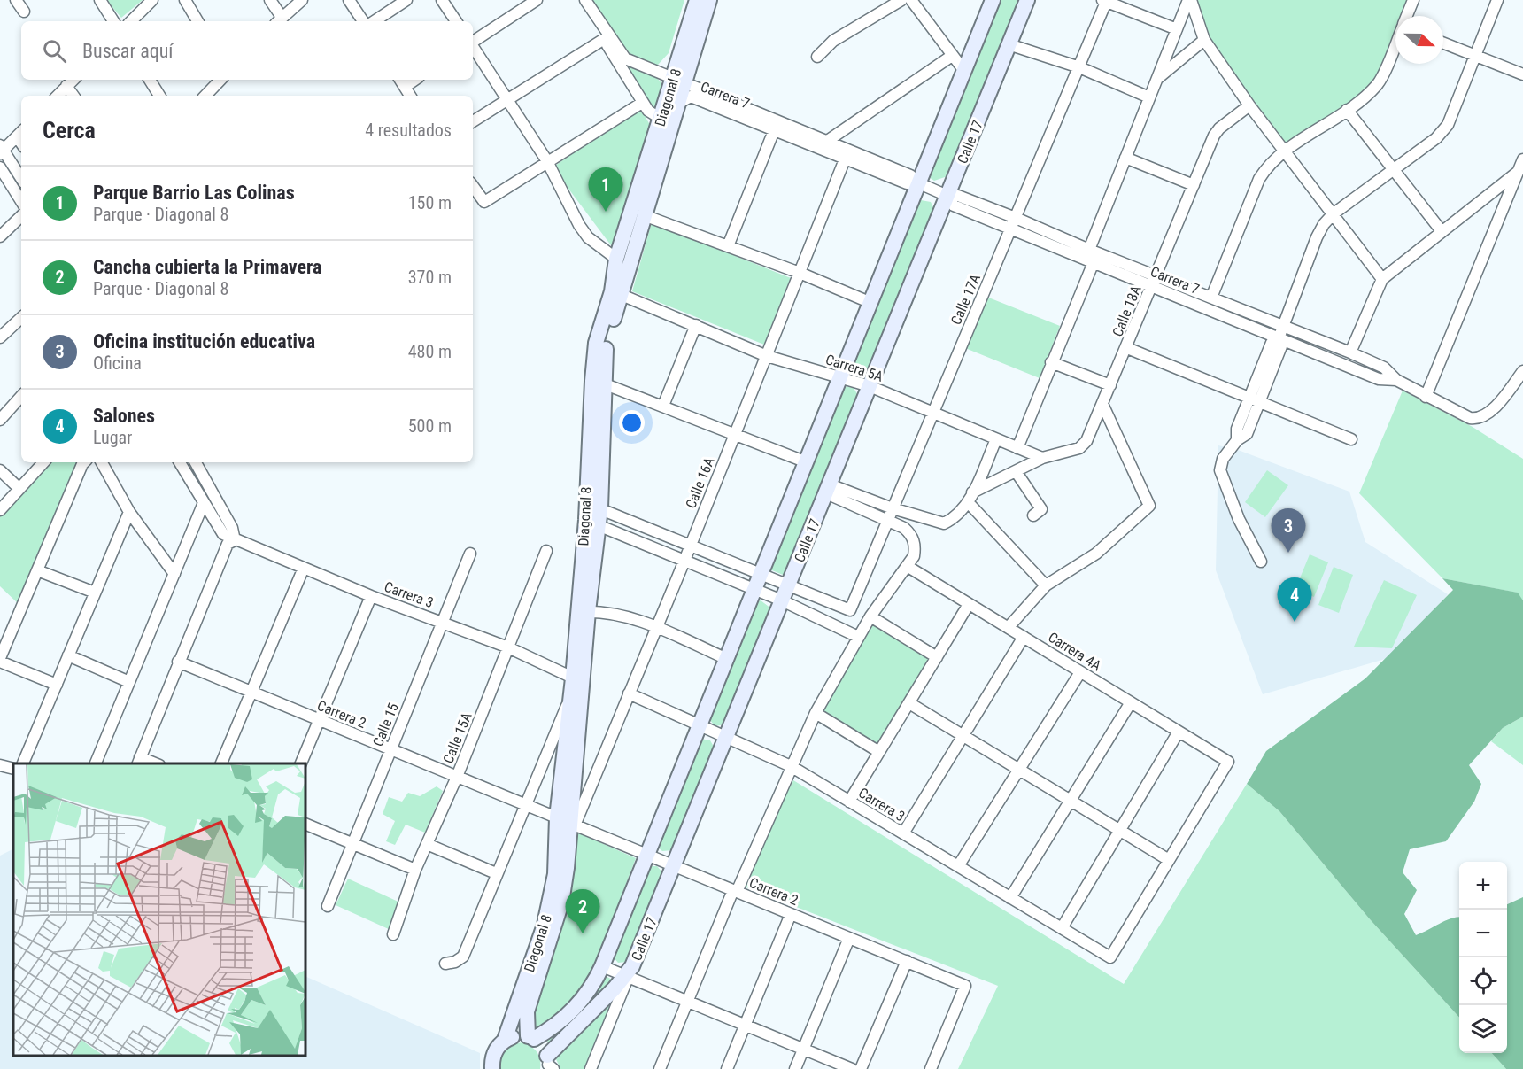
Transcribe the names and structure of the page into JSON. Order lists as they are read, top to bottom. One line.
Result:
{"streets":{"street":["Carrera 7","Diagonal 8","Calle 17","Calle 17A","Calle 18A","Carrera 5A","Calle 16A","Carrera 3","Carrera 4A","Carrera 2","Calle 15","Calle 15A"]},"crossings":[["Carrera 7","Diagonal 8"],["Carrera 7","Calle 17"],["Carrera 7","Calle 17A"],["Carrera 7","Calle 18A"],["Carrera 7","Calle 16A"],["Diagonal 8","Calle 17"],["Diagonal 8","Carrera 5A"],["Diagonal 8","Calle 16A"],["Diagonal 8","Carrera 3"],["Diagonal 8","Carrera 2"],["Calle 17","Calle 17A"],["Calle 17","Carrera 5A"],["Calle 17","Carrera 3"],["Calle 17","Carrera 2"],["Calle 17A","Carrera 5A"],["Calle 18A","Carrera 5A"],["Carrera 5A","Calle 16A"],["Calle 16A","Carrera 3"],["Calle 16A","Carrera 2"],["Carrera 3","Carrera 4A"],["Carrera 3","Calle 15"],["Carrera 3","Calle 15A"],["Carrera 2","Calle 15"],["Carrera 2","Calle 15A"]],"north":"right","page":{"search":"Buscar aquí","heading":["Cerca","4 resultados"],"list":[{"mark":"1","name":"Parque Barrio Las Colinas","note":"Parque · Diagonal 8","value":"150 m"},{"mark":"2","name":"Cancha cubierta la Primavera","note":"Parque · Diagonal 8","value":"370 m"},{"mark":"3","name":"Oficina institución educativa","note":"Oficina","value":"480 m"},{"mark":"4","name":"Salones","note":"Lugar","value":"500 m"}],"pins":["1","3","4","2"],"map_buttons":["+","−"]}}
